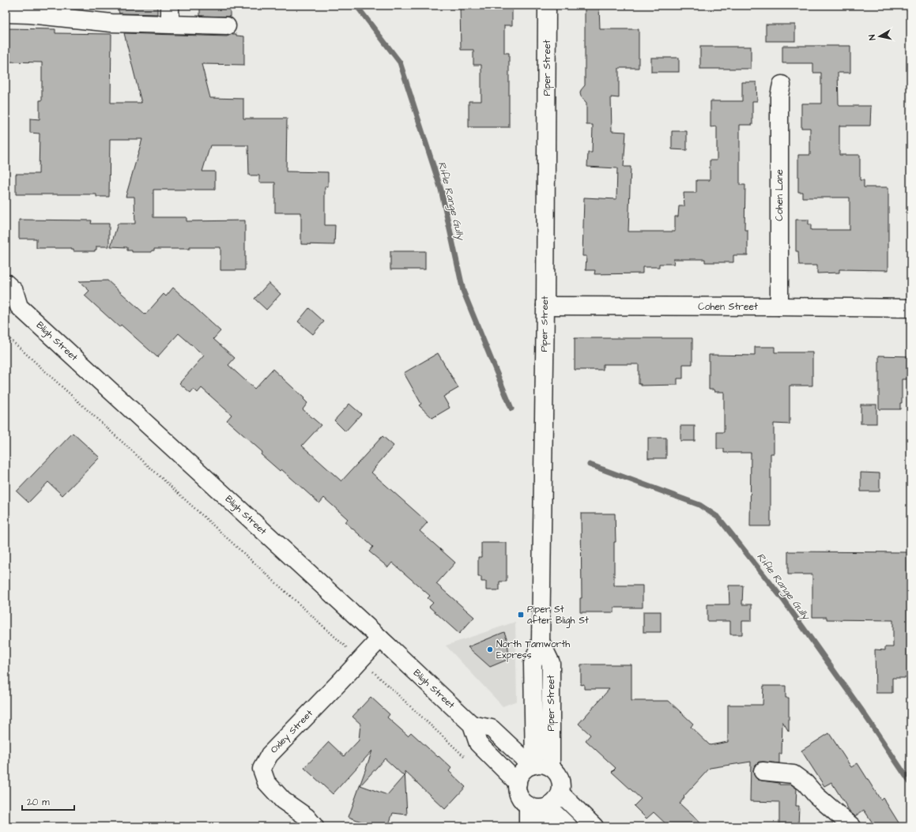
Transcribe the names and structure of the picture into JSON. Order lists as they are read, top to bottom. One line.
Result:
{"streets":{"street":["Piper Street","Cohen Lane","Cohen Street","Bligh Street","Oxley Street"]},"crossings":[["Piper Street","Cohen Street"],["Piper Street","Bligh Street"],["Cohen Lane","Cohen Street"],["Bligh Street","Oxley Street"]],"water":["Rifle Range Gully"],"places":{"transit":["Piper St after Bligh St"],"other":["North Tamworth Express"]},"scale_bar":"20 m","north":"left"}
